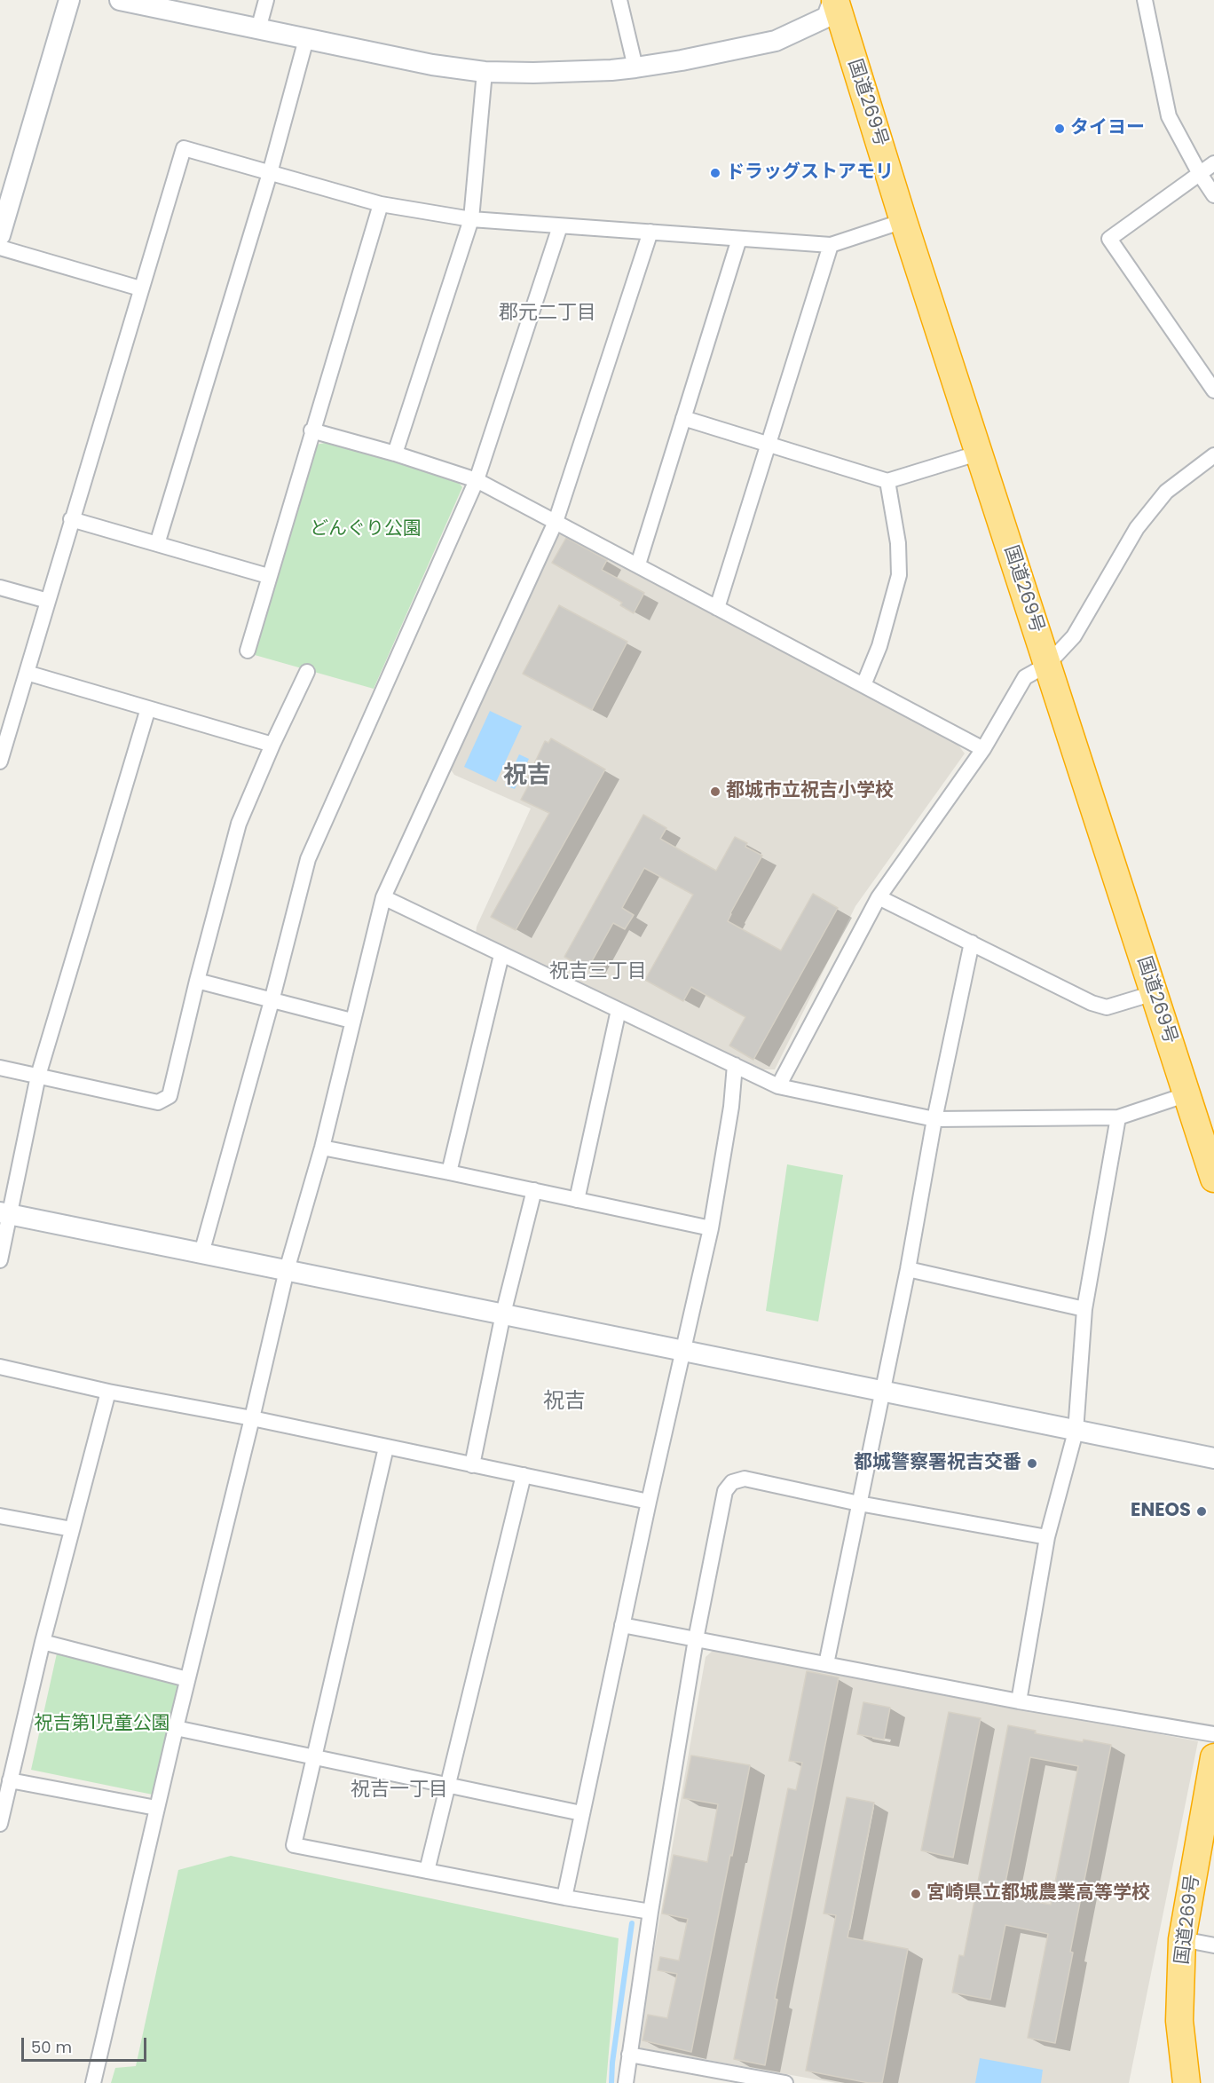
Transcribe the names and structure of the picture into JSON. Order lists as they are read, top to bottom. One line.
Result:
{"streets":{"highway":["国道269号"]},"districts":["郡元二丁目","祝吉","祝吉三丁目","祝吉","祝吉一丁目"],"parks":["どんぐり公園","祝吉第1児童公園"],"places":["タイヨー","ドラッグストアモリ","都城市立祝吉小学校","都城警察署祝吉交番","ENEOS","宮崎県立都城農業高等学校"],"scale_bar":"50 m"}
